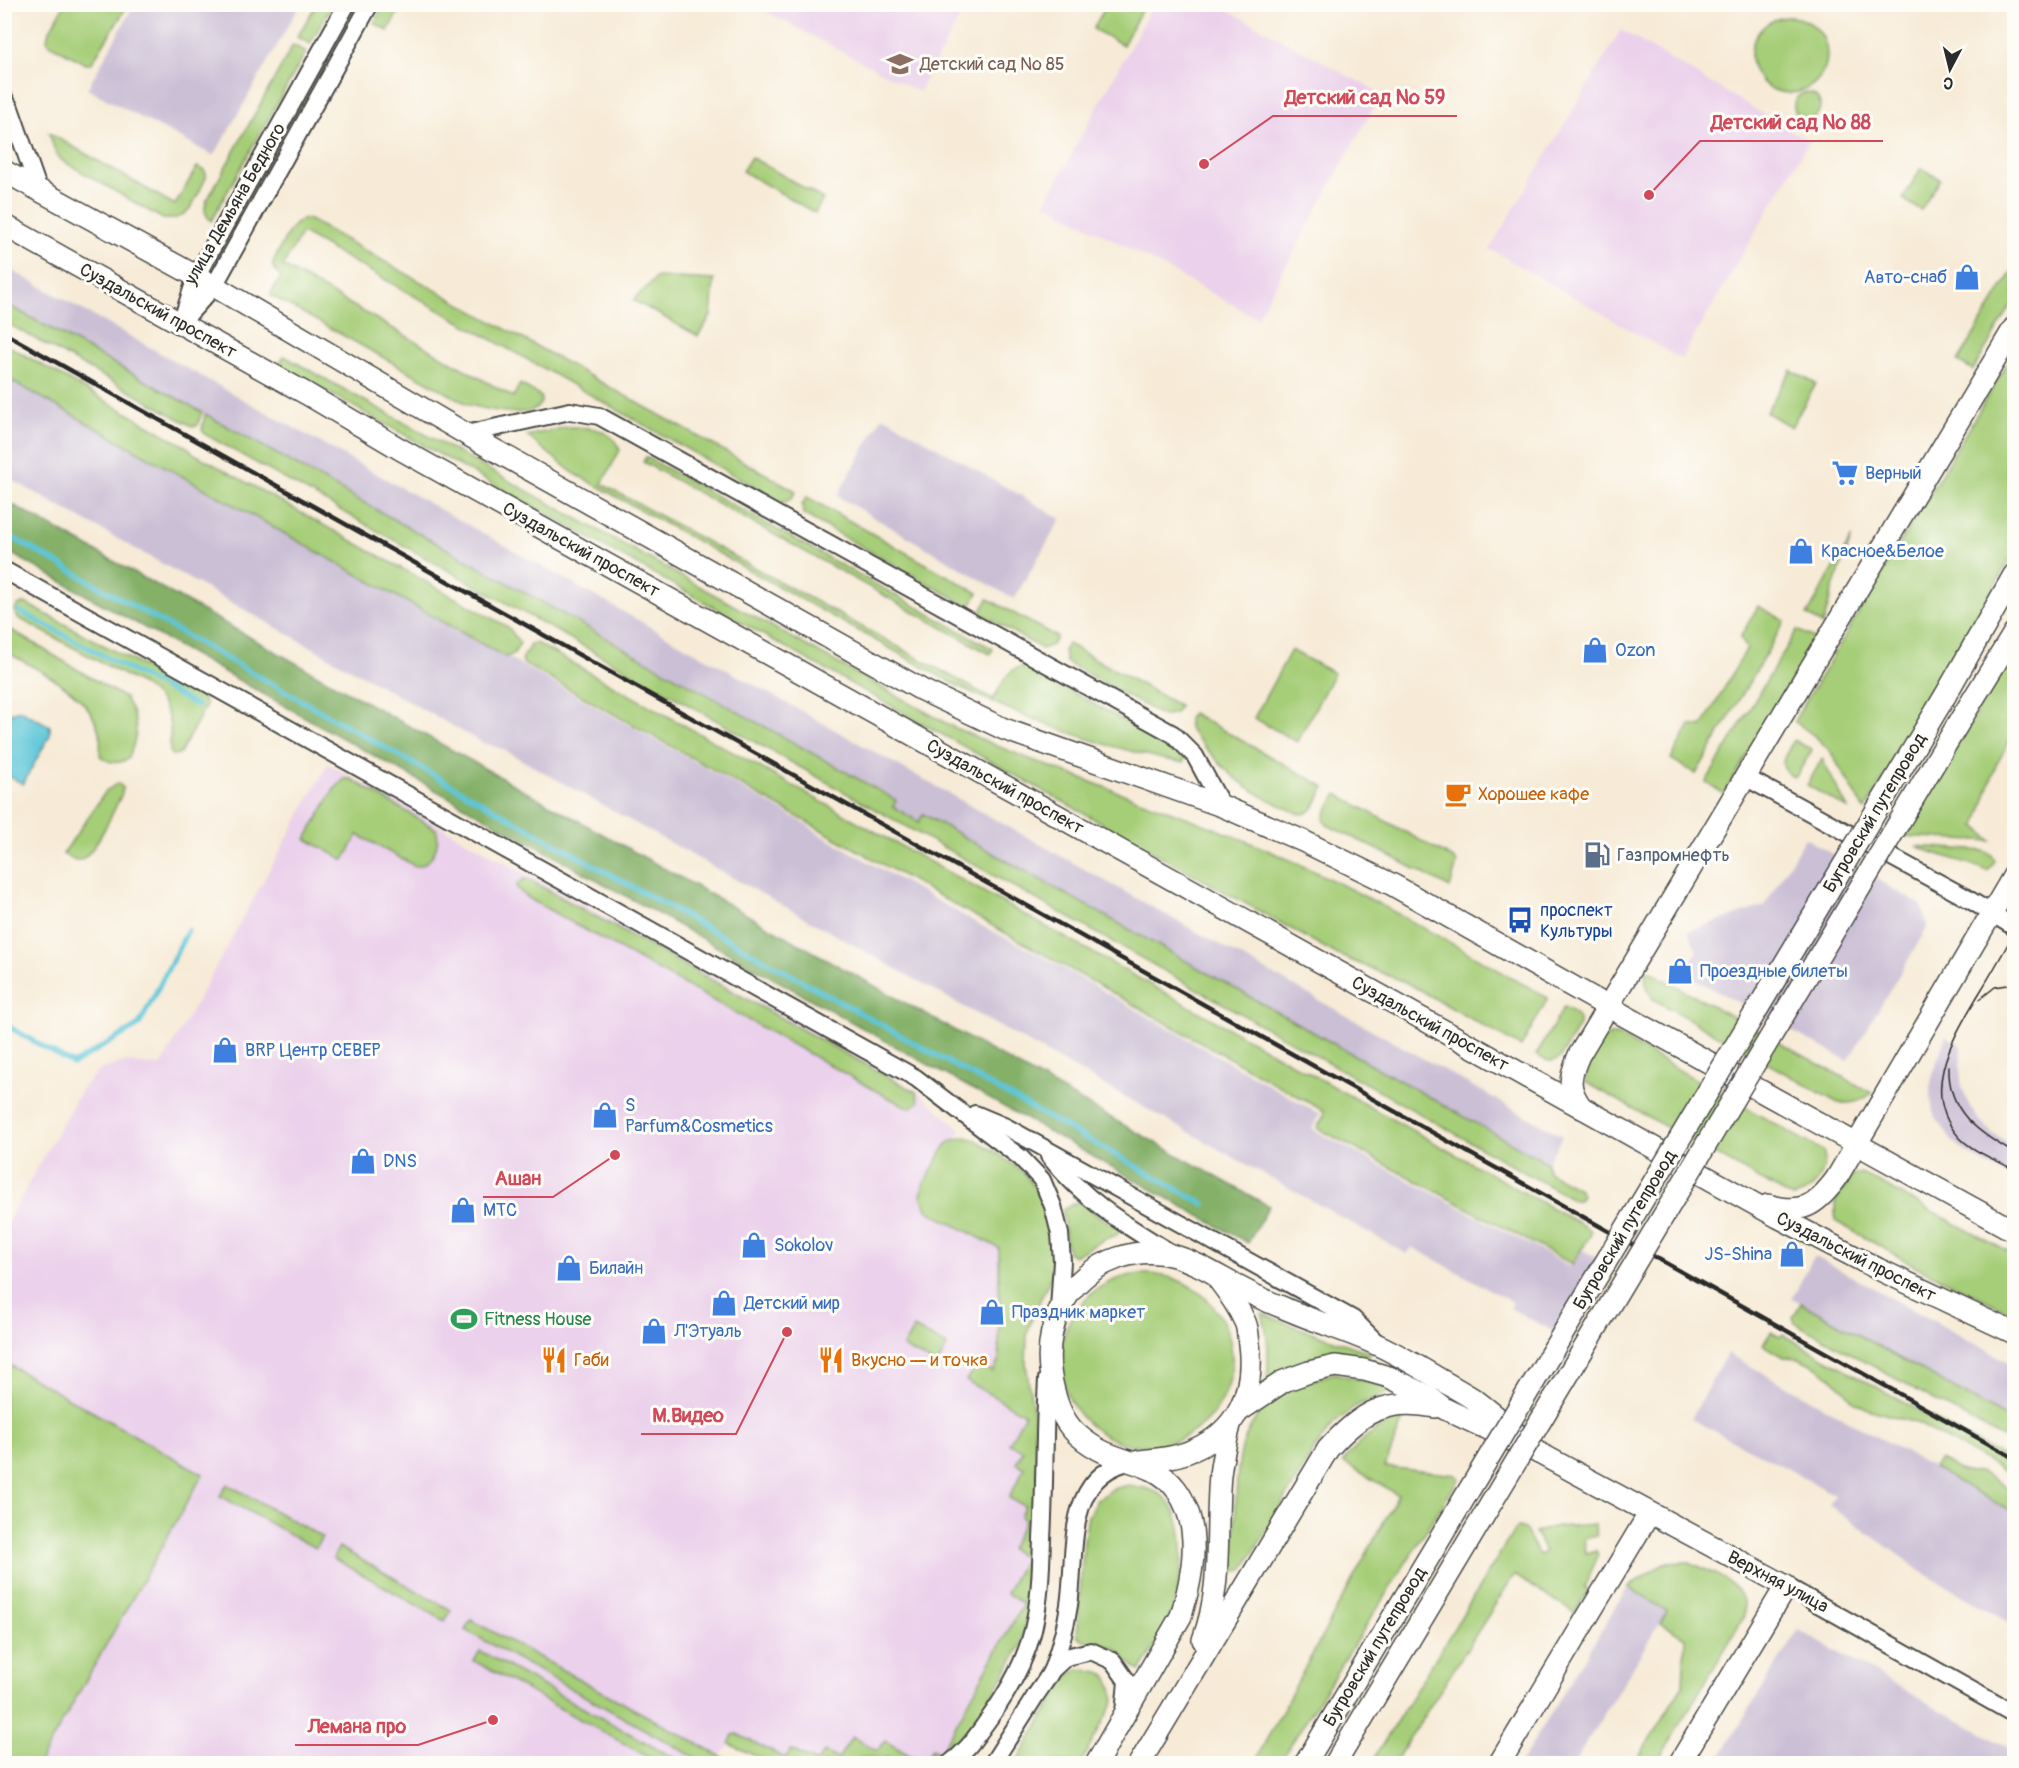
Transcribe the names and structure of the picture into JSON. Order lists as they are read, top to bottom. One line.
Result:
{"streets":{"main road":["Суздальский проспект","Бугровский путепровод","Верхняя улица"],"street":["улица Демьяна Бедного"]},"crossings":[["улица Демьяна Бедного","Суздальский проспект"]],"places":{"school or university":["Детский сад № 85"],"other":["Детский сад № 59","Детский сад № 88","Ашан","М.Видео","Лемана про"],"shop":["Авто-снаб","Красное&Белое","Ozon","Проездные билеты","BRP Центр СЕВЕР","S Parfum&Cosmetics","DNS","МТС","Sokolov","JS-Shina","Билайн","Детский мир","Праздник маркет","Л'Этуаль"],"supermarket":["Верный"],"cafe":["Хорошее кафе"],"fuel station":["Газпромнефть"],"bus stop":["проспект Культуры"],"sports":["Fitness House"],"restaurant":["Габи","Вкусно — и точка"]},"north":"bottom"}
